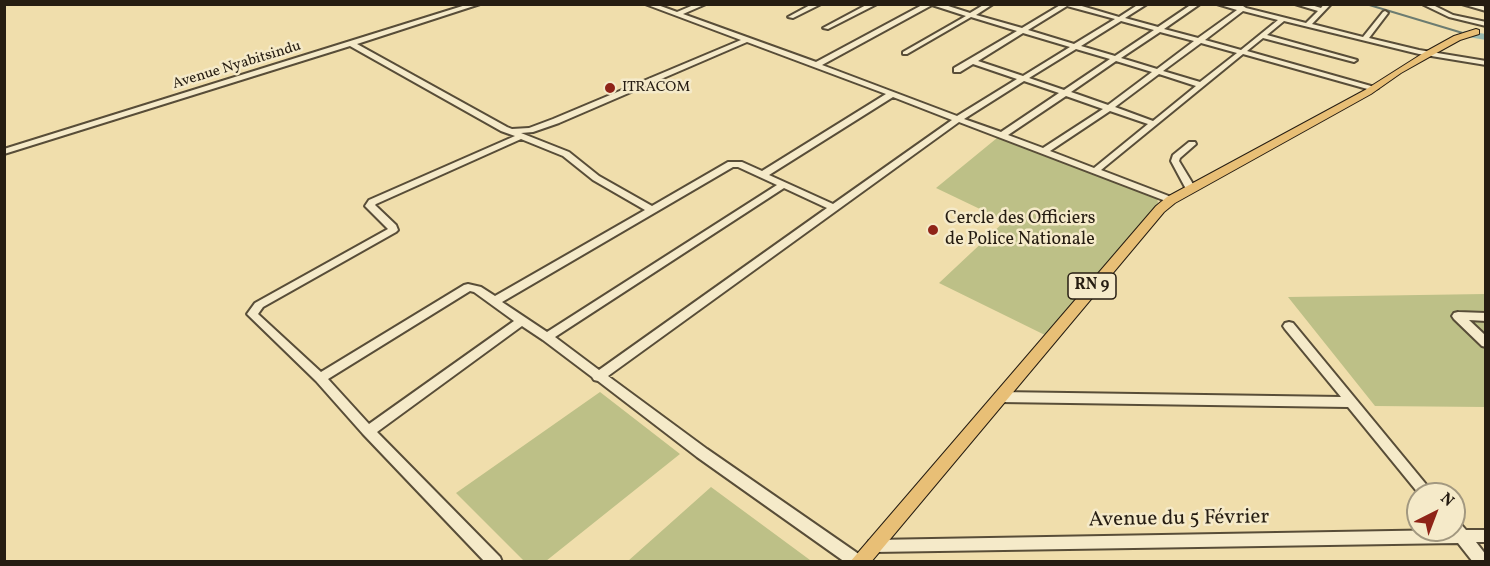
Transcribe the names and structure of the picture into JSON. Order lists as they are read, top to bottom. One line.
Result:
{"streets":{"main road":["RN 9"],"street":["Avenue Nyabitsindu","Avenue du 5 Février"]},"crossings":[["RN 9","Avenue du 5 Février"]],"places":["ITRACOM","Cercle des Officiers de Police Nationale"],"north":"top right"}
